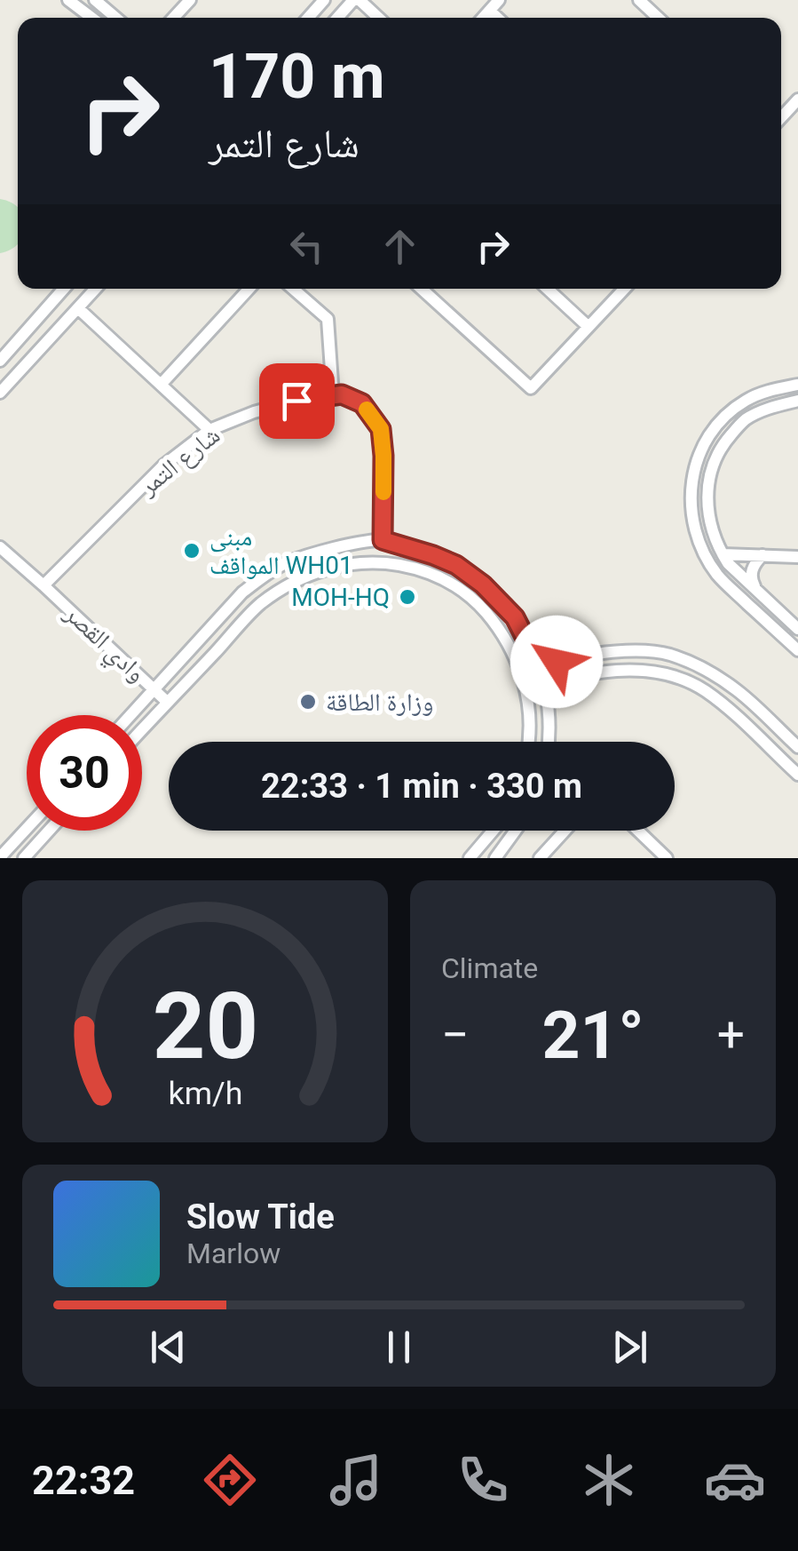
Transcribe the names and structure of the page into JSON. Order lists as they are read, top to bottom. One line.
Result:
{"streets":{"street":["شارع التمر","وادي القصر"]},"crossings":[["شارع التمر","وادي القصر"]],"places":["مبنى المواقف WH01","MOH-HQ","وزارة الطاقة"],"page":{"turn":["170 m","شارع التمر"],"limit":"30","trip":"22:33 · 1 min · 330 m","tile":"Climate","heat":["−","21°","+"],"song":["Slow Tide","Marlow"],"tabs":"22:32","gauge":["20","km/h"]}}
